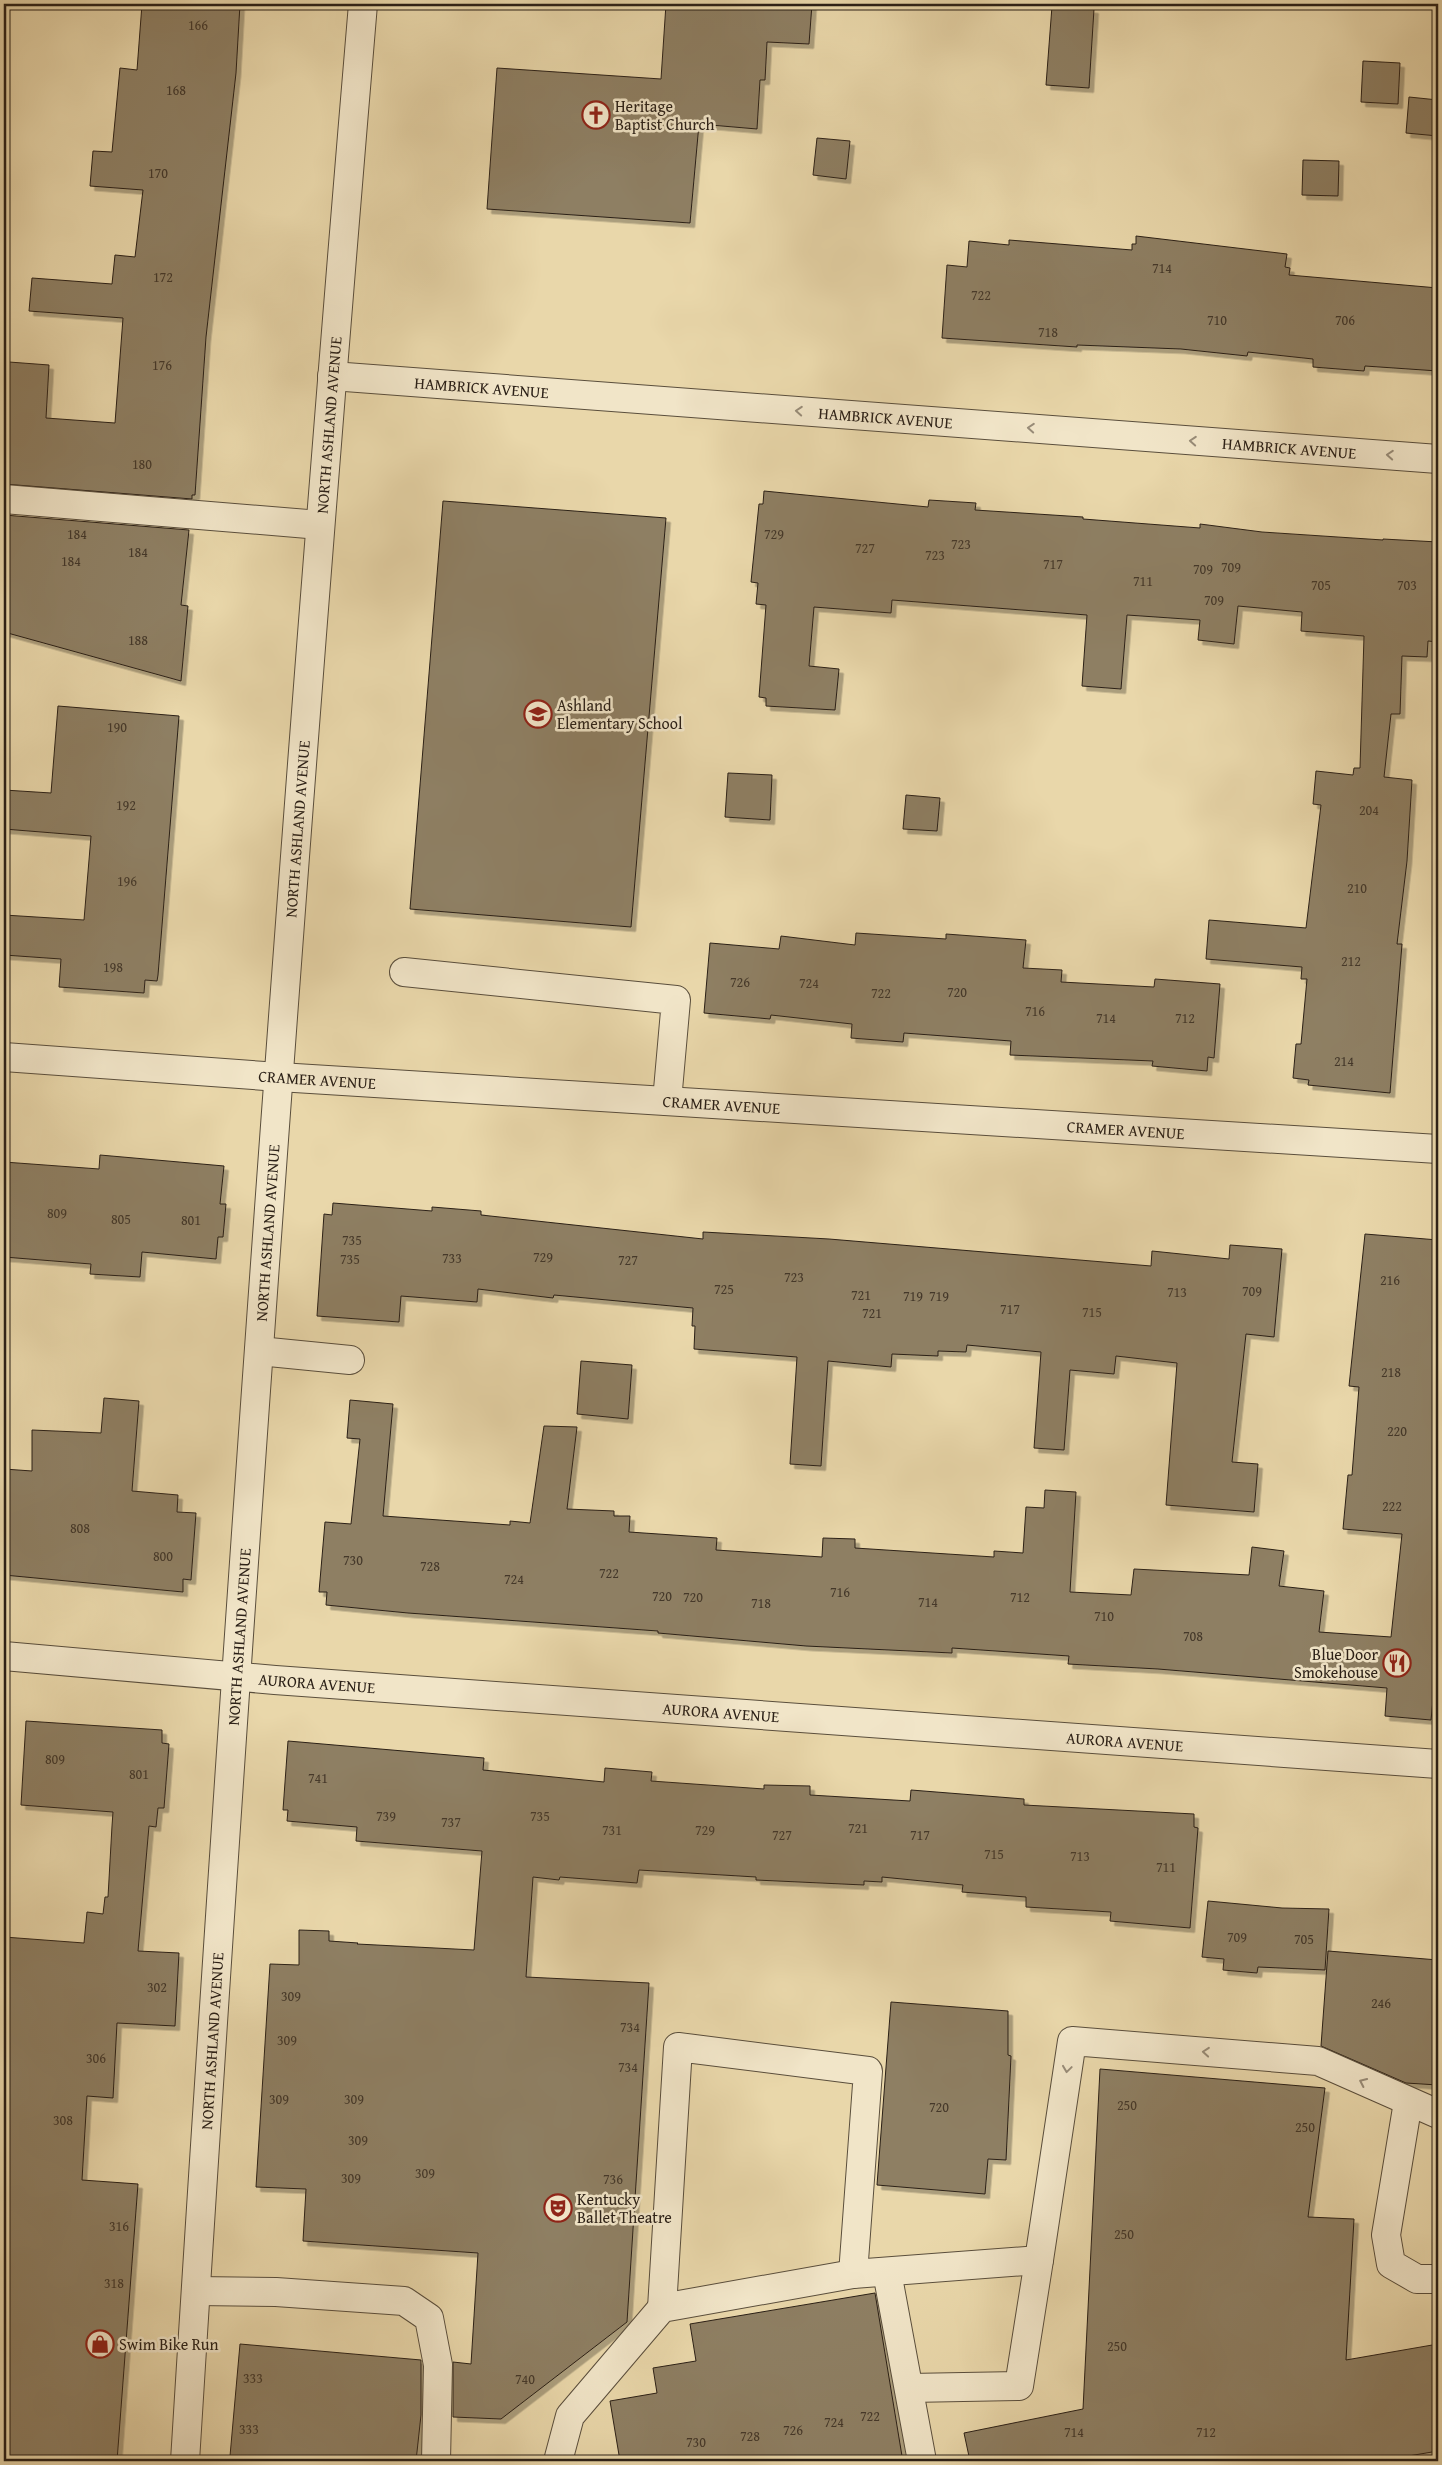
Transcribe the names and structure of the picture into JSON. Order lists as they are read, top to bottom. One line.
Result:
{"streets":{"street":["HAMBRICK AVENUE","NORTH ASHLAND AVENUE","CRAMER AVENUE","AURORA AVENUE"]},"crossings":[["HAMBRICK AVENUE","NORTH ASHLAND AVENUE"],["NORTH ASHLAND AVENUE","CRAMER AVENUE"],["NORTH ASHLAND AVENUE","AURORA AVENUE"]],"one_way":["HAMBRICK AVENUE"],"places":{"church":["Heritage Baptist Church"],"school or university":["Ashland Elementary School"],"restaurant":["Blue Door Smokehouse"],"theatre":["Kentucky Ballet Theatre"],"shop":["Swim Bike Run"]},"house_numbers":["166","168","170","714","172","722","710","706","718","176","180","184","729","723","727","184","723","184","717","709","709","711","705","703","709","188","190","192","204","196","210","212","198","726","724","720","722","716","714","712","214","809","805","801","735","729","733","735","727","723","216","725","709","713","721","719","719","717","715","721","218","220","222","808","800","730","728","722","724","716","720","720","712","714","718","710","708","809","801","741","739","735","737","721","731","729","727","717","715","713","711","709","705","302","309","246","734","309","306","734","309","309","250","720","308","250","309","309","309","736","316","250","318","250","333","740","722","724","333","726","714","712","728","730"]}
